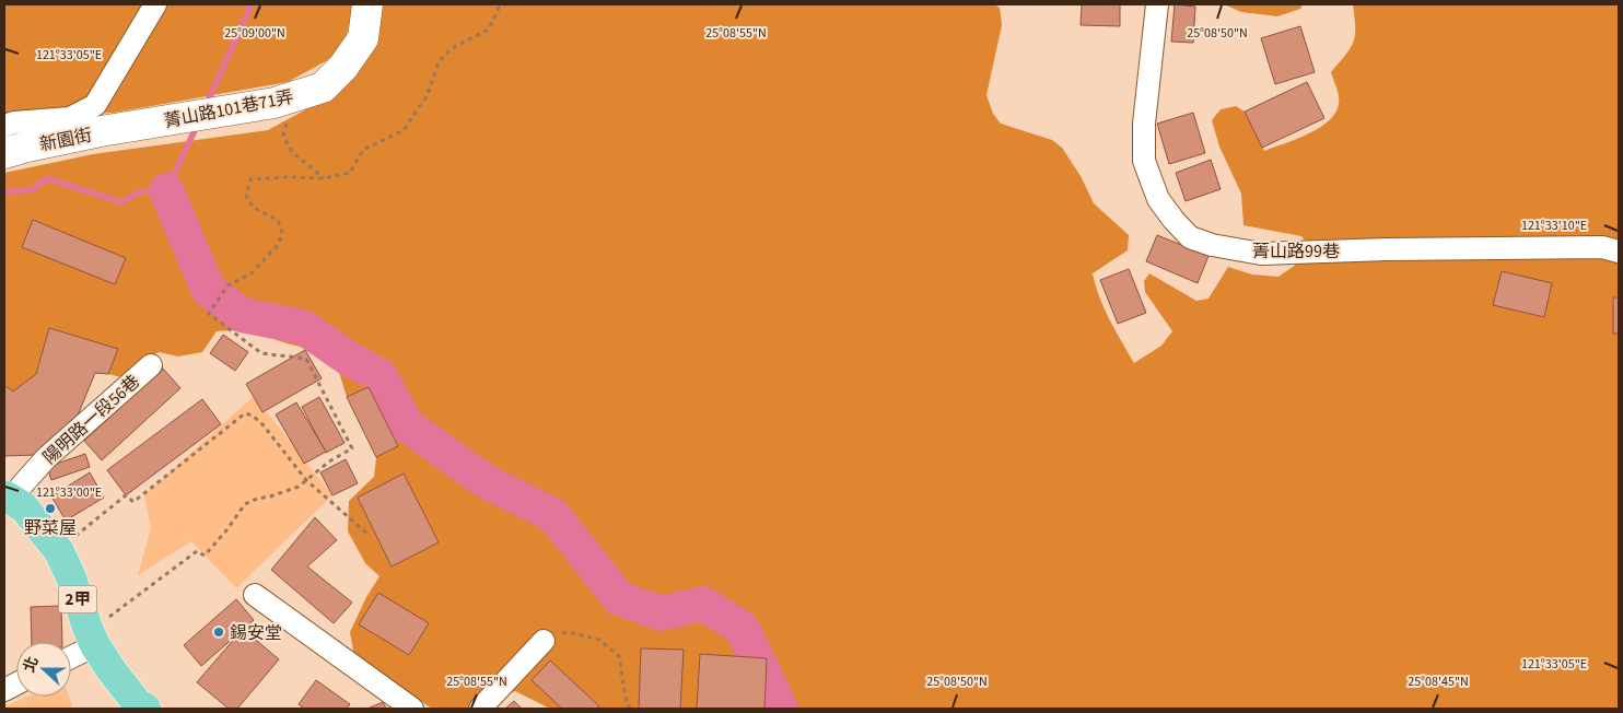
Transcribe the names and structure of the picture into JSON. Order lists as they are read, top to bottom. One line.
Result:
{"streets":{"main road":["2甲"],"street":["菁山路101巷71弄","新園街","菁山路99巷","陽明路一段56巷"]},"crossings":[["菁山路101巷71弄","新園街"],["陽明路一段56巷","2甲"]],"places":["野菜屋","錫安堂"],"north":"left","coordinates":["25°08'55\"N","25°08'50\"N","25°09'00\"N","121°33'05\"E","121°33'10\"E","121°33'00\"E","25°08'45\"N"]}
